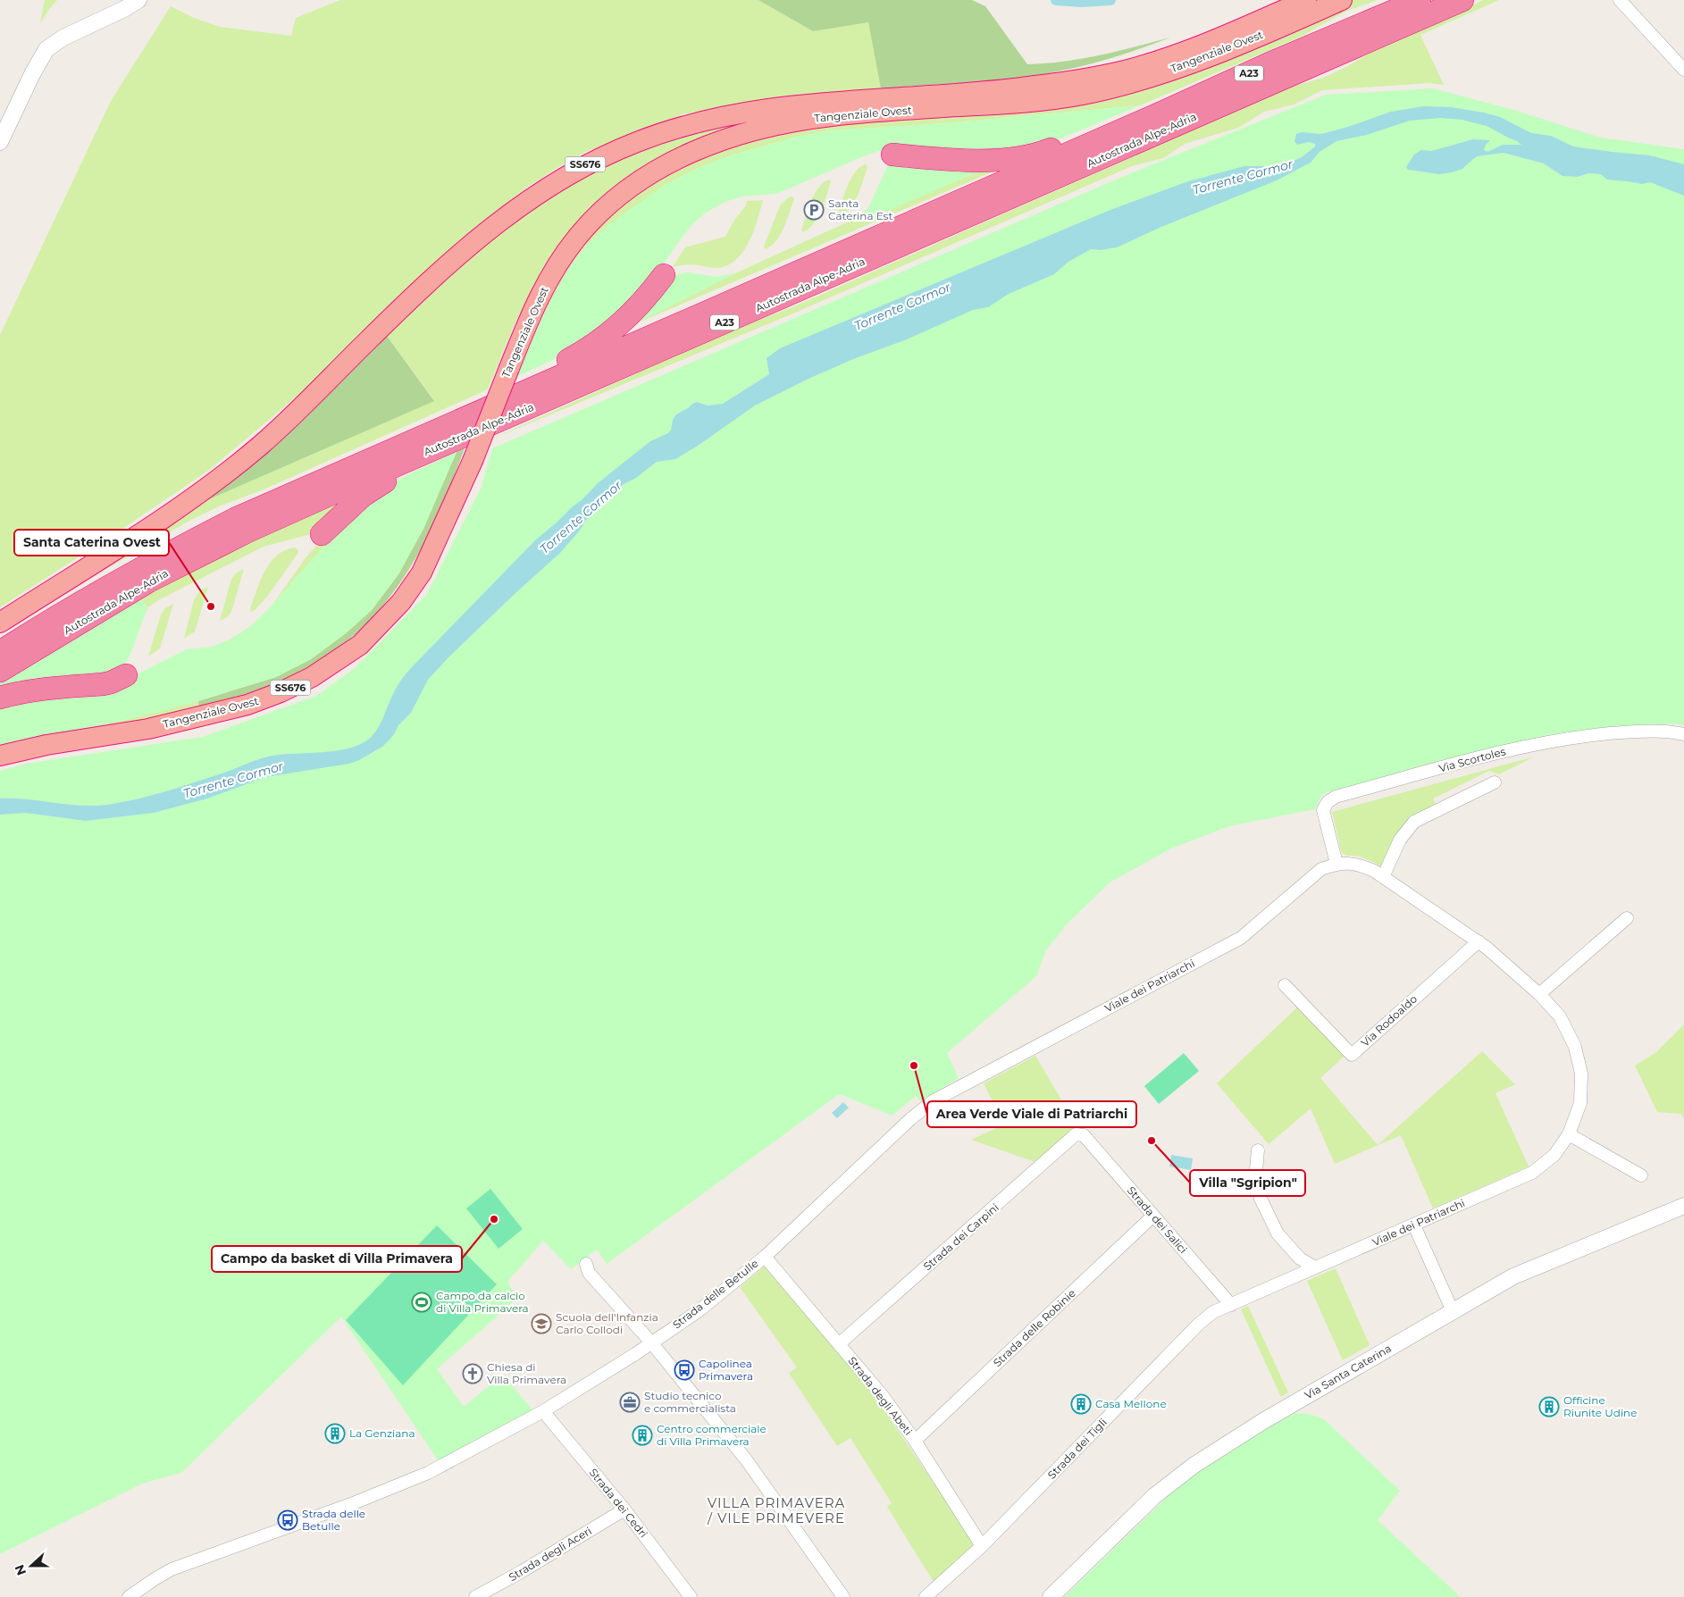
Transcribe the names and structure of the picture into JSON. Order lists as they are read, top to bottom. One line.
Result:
{"streets":{"highway":["Tangenziale Ovest","A23","Autostrada Alpe-Adria","SS676"],"street":["Via Scortoles","Viale dei Patriarchi","Via Rodoaldo","Strada dei Salici","Strada dei Carpini","Strada delle Betulle","Strada delle Robinie","Via Santa Caterina","Strada degli Abeti","Strada dei Tigli","Strada dei Cedri","Strada degli Aceri"]},"crossings":[["Via Scortoles","Viale dei Patriarchi"],["Viale dei Patriarchi","Via Rodoaldo"],["Viale dei Patriarchi","Strada dei Salici"],["Viale dei Patriarchi","Strada delle Betulle"],["Viale dei Patriarchi","Strada dei Tigli"],["Strada dei Salici","Strada dei Carpini"],["Strada dei Salici","Strada delle Robinie"],["Strada dei Salici","Strada dei Tigli"],["Strada dei Carpini","Strada degli Abeti"],["Strada delle Betulle","Strada degli Abeti"],["Strada delle Betulle","Strada dei Cedri"],["Strada delle Robinie","Strada degli Abeti"],["Strada degli Abeti","Strada dei Tigli"],["Strada dei Cedri","Strada degli Aceri"]],"districts":["VILLA PRIMAVERA / VILE PRIMEVERE"],"water":["Torrente Cormor"],"places":{"parking":["Santa Caterina Est"],"other":["Santa Caterina Ovest","Area Verde Viale di Patriarchi","Villa \"Sgripion\"","Campo da basket di Villa Primavera"],"sports":["Campo da calcio di Villa Primavera"],"school or university":["Scuola dell'Infanzia Carlo Collodi"],"bus stop":["Capolinea Primavera","Strada delle Betulle"],"church":["Chiesa di Villa Primavera"],"office":["Studio tecnico e commercialista"],"building":["Casa Mellone","Officine Riunite Udine","La Genziana","Centro commerciale di Villa Primavera"]},"north":"left"}
